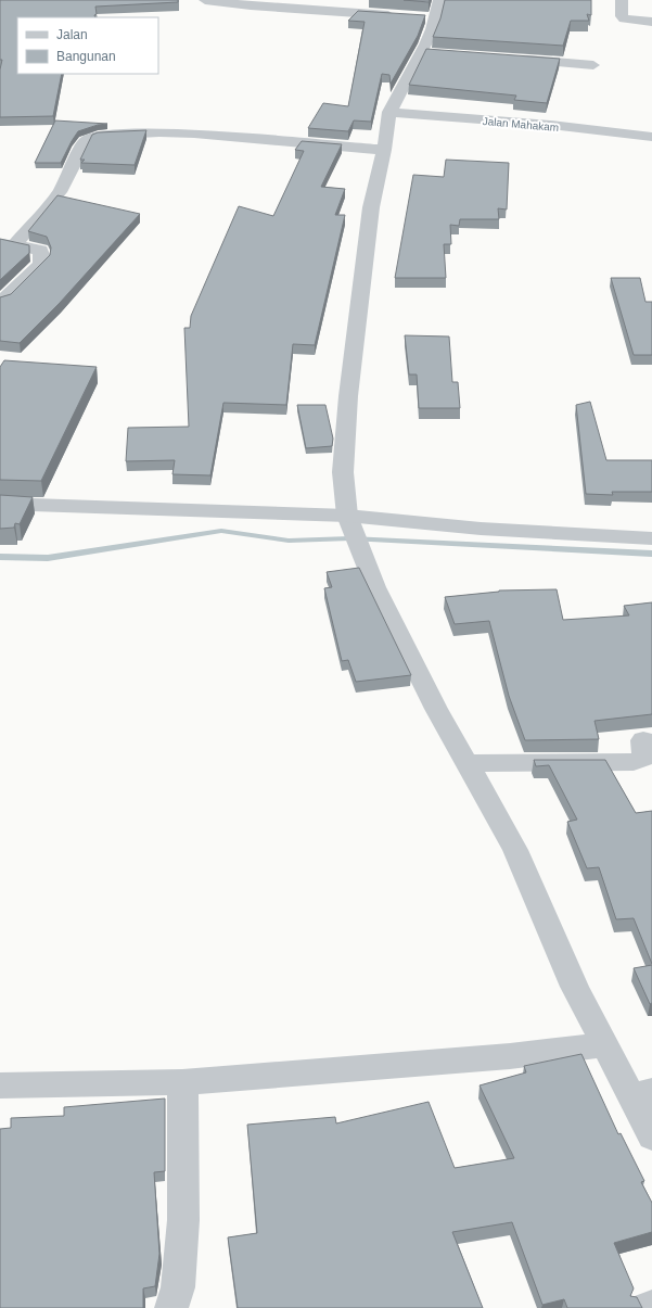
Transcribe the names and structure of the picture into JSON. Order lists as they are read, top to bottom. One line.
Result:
{"streets":{"street":["Jalan Mahakam"]},"legend":["Jalan","Bangunan"]}
